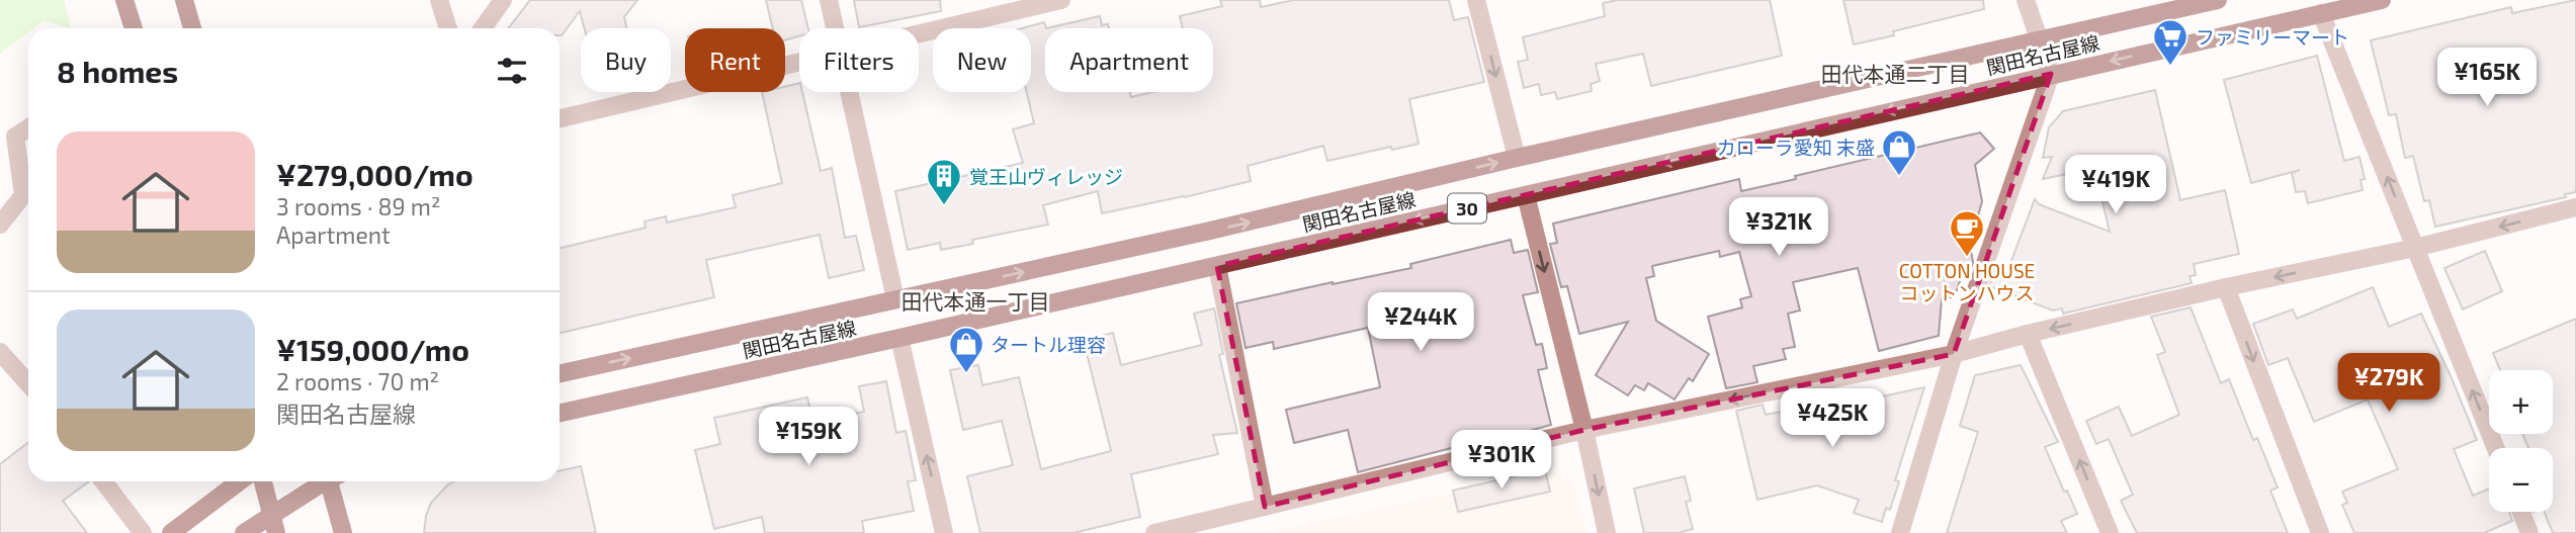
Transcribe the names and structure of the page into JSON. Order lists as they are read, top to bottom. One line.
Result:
{"streets":{"main road":["関田名古屋線","30"]},"districts":["田代本通二丁目","田代本通一丁目"],"places":{"supermarket":["ファミリーマート"],"shop":["カローラ愛知 末盛","タートル理容"],"building":["覚王山ヴィレッジ"],"cafe":["COTTON HOUSE コットンハウス"]},"page":{"chip":["Buy","Rent","Filters","New","Apartment"],"heading":"8 homes","price":["¥165K","¥419K","¥321K","¥244K","¥279K","¥425K","¥159K","¥301K"],"list":[{"name":"¥279,000/mo","note":"3 rooms · 89 m² · Apartment"},{"name":"¥159,000/mo","note":"2 rooms · 70 m² · 関田名古屋線"}],"map_buttons":["+","−"]}}
